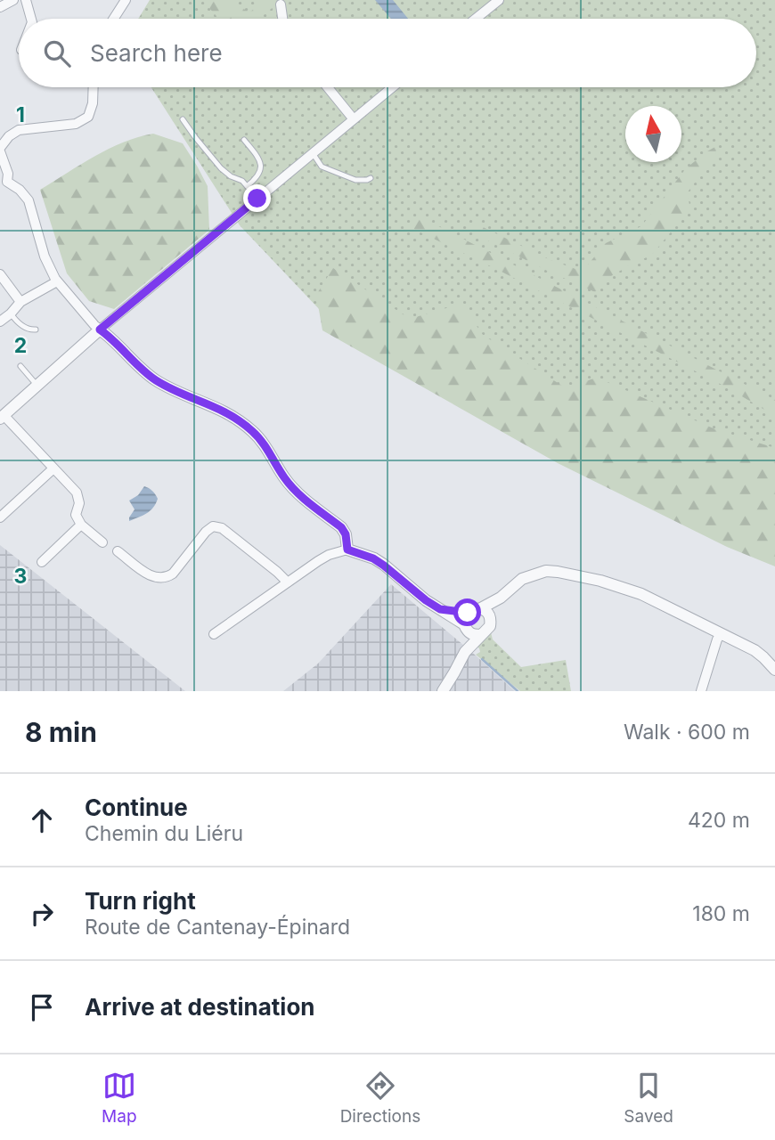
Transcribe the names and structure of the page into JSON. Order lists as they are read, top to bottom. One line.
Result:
{"north":"top","page":{"search":"Search here","heading":["8 min","Walk · 600 m"],"list":[["Continue","Chemin du Liéru","420 m"],["Turn right","Route de Cantenay-Épinard","180 m"],"Arrive at destination"],"nav":["Map","Directions","Saved"]},"grid":{"rows":["1","2","3"]}}
